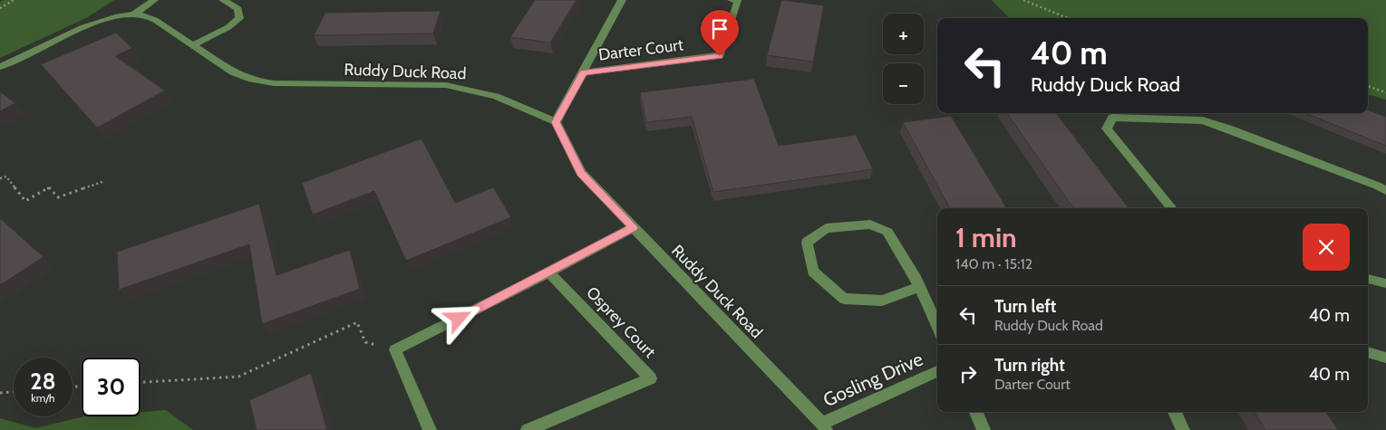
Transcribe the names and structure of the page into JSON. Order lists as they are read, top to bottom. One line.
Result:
{"streets":{"street":["Darter Court","Ruddy Duck Road","Osprey Court","Gosling Drive"]},"crossings":[["Darter Court","Ruddy Duck Road"],["Ruddy Duck Road","Gosling Drive"]],"page":{"map_buttons":["+","−"],"turn":["40 m","Ruddy Duck Road"],"heading":["1 min","140 m · 15:12"],"list":[{"name":"Turn left","note":"Ruddy Duck Road","value":"40 m"},{"name":"Turn right","note":"Darter Court","value":"40 m"}],"speed":"28 km/h","limit":"30"}}
